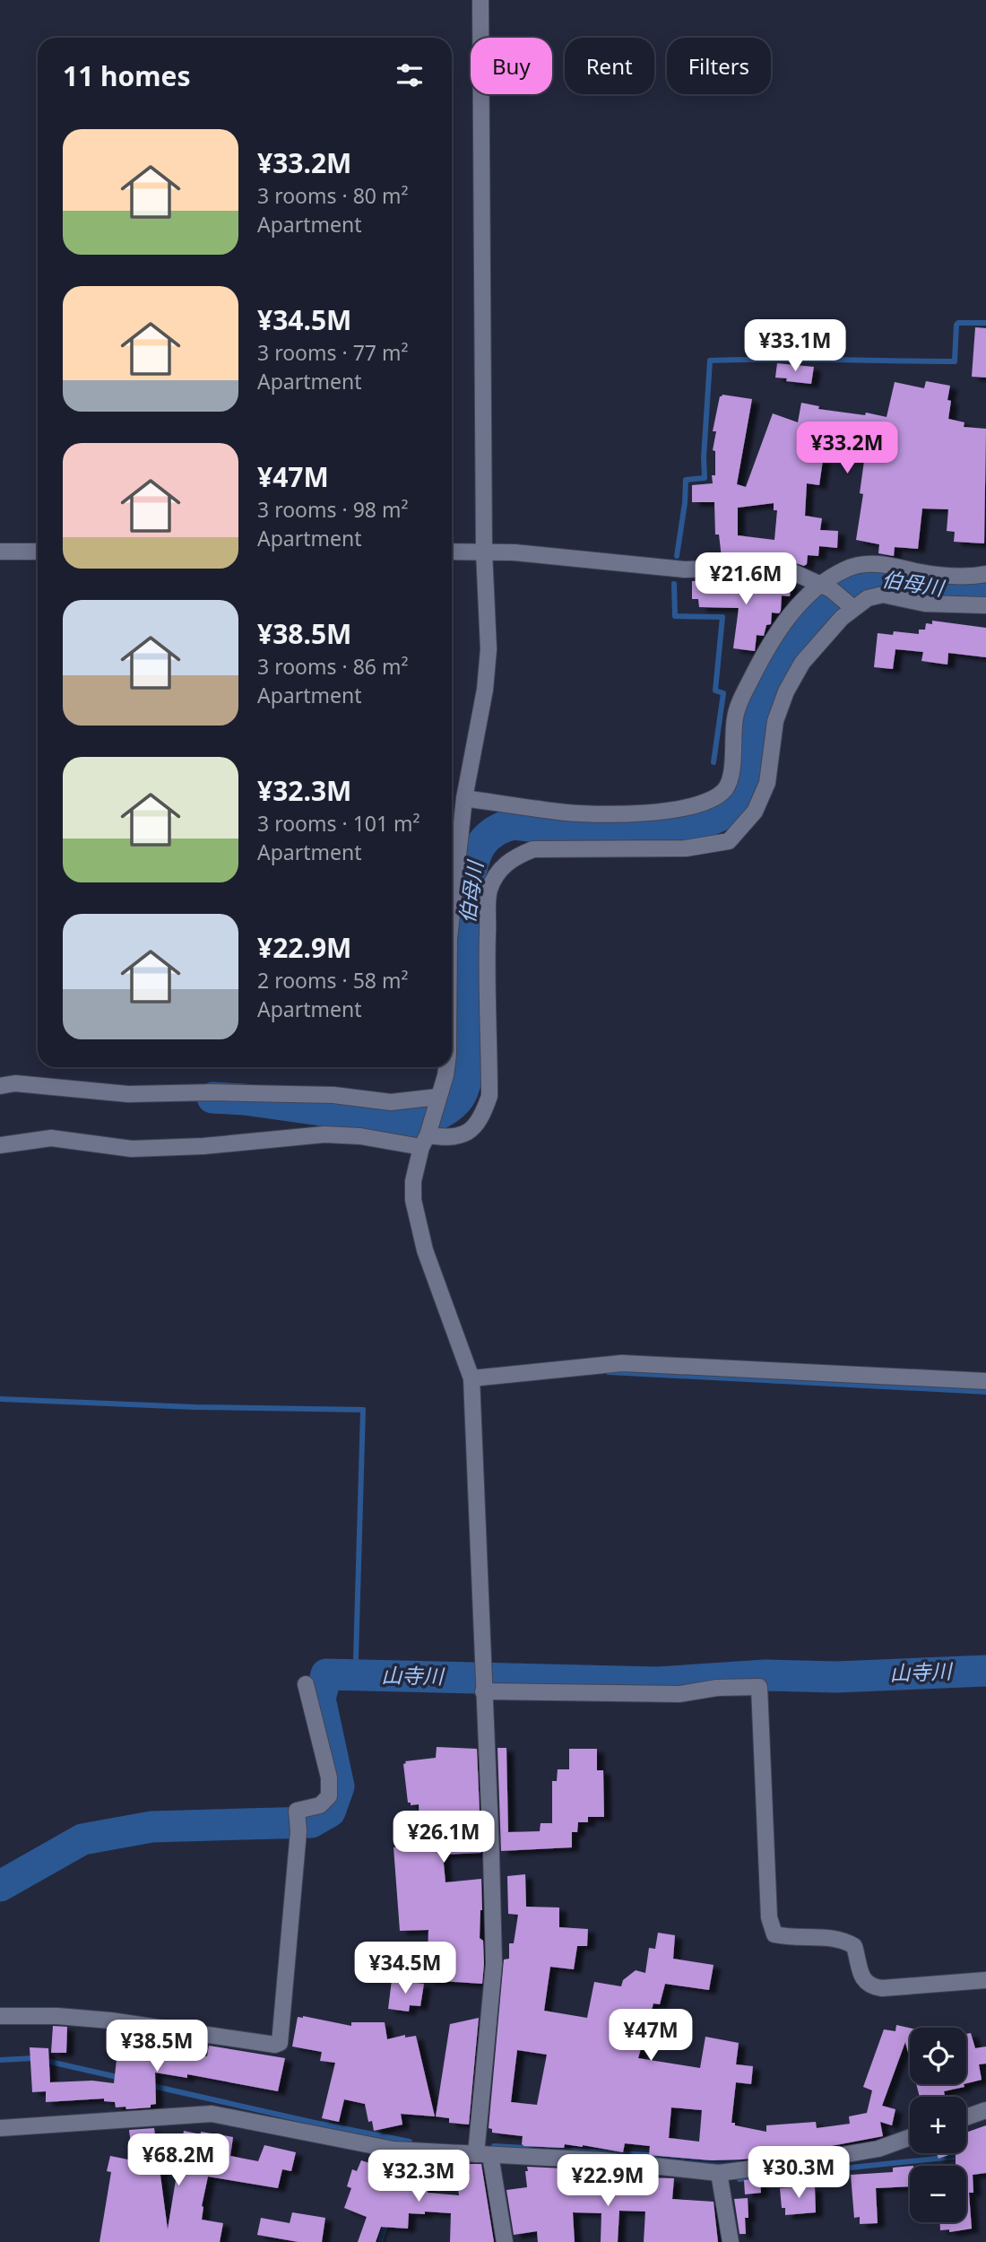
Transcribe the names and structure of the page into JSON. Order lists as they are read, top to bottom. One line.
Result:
{"water":["伯母川","山寺川"],"page":{"chip":["Buy","Rent","Filters"],"heading":"11 homes","list":[{"name":"¥33.2M","note":"3 rooms · 80 m² · Apartment"},{"name":"¥34.5M","note":"3 rooms · 77 m² · Apartment"},{"name":"¥47M","note":"3 rooms · 98 m² · Apartment"},{"name":"¥38.5M","note":"3 rooms · 86 m² · Apartment"},{"name":"¥32.3M","note":"3 rooms · 101 m² · Apartment"},{"name":"¥22.9M","note":"2 rooms · 58 m² · Apartment"}],"price":["¥33.1M","¥33.2M","¥21.6M","¥26.1M","¥34.5M","¥47M","¥38.5M","¥68.2M","¥30.3M","¥32.3M","¥22.9M"],"map_buttons":["+","−"]}}
